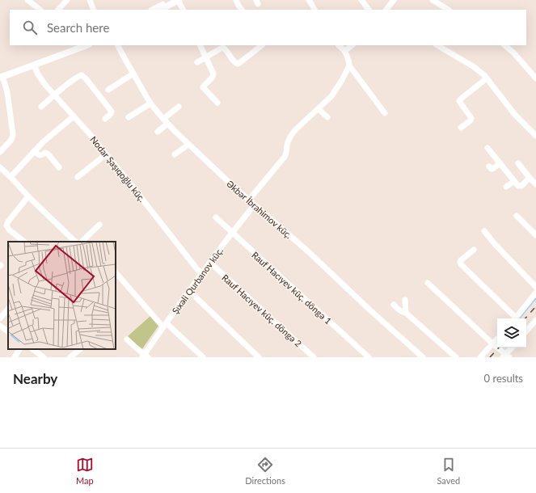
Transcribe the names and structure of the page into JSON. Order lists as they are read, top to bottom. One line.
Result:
{"streets":{"street":["Nodar Şaşıqoğlu küç.","Əkbər İbrahimov küç.","Şıxəli Qurbanov küç.","Rauf Hacıyev küç. döngə 1","Rauf Hacıyev küç. döngə 2"]},"crossings":[["Nodar Şaşıqoğlu küç.","Şıxəli Qurbanov küç."],["Əkbər İbrahimov küç.","Şıxəli Qurbanov küç."],["Şıxəli Qurbanov küç.","Rauf Hacıyev küç. döngə 1"],["Şıxəli Qurbanov küç.","Rauf Hacıyev küç. döngə 2"]],"page":{"search":"Search here","heading":["Nearby","0 results"],"nav":["Map","Directions","Saved"]}}
